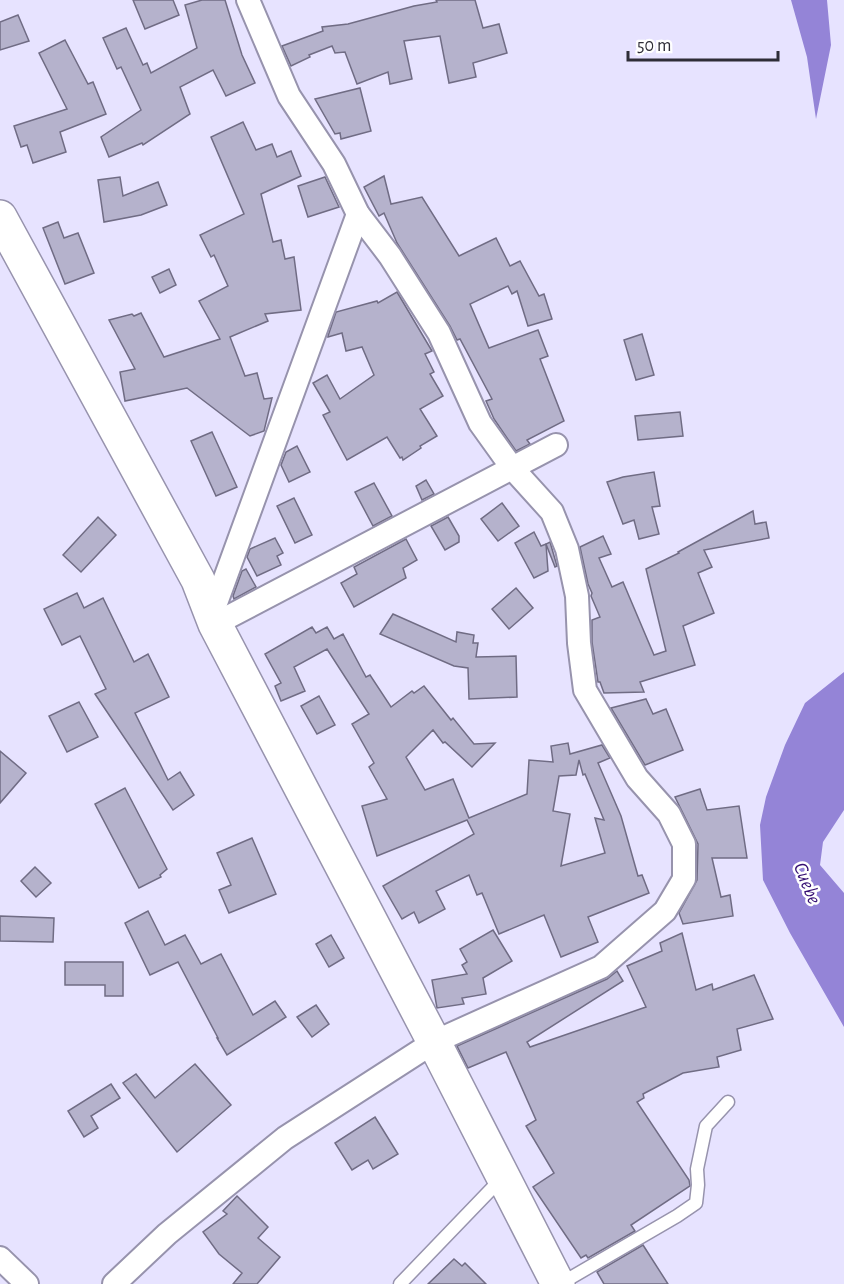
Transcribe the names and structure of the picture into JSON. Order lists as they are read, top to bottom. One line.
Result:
{"water":["Cuebe"],"scale_bar":"50 m"}
